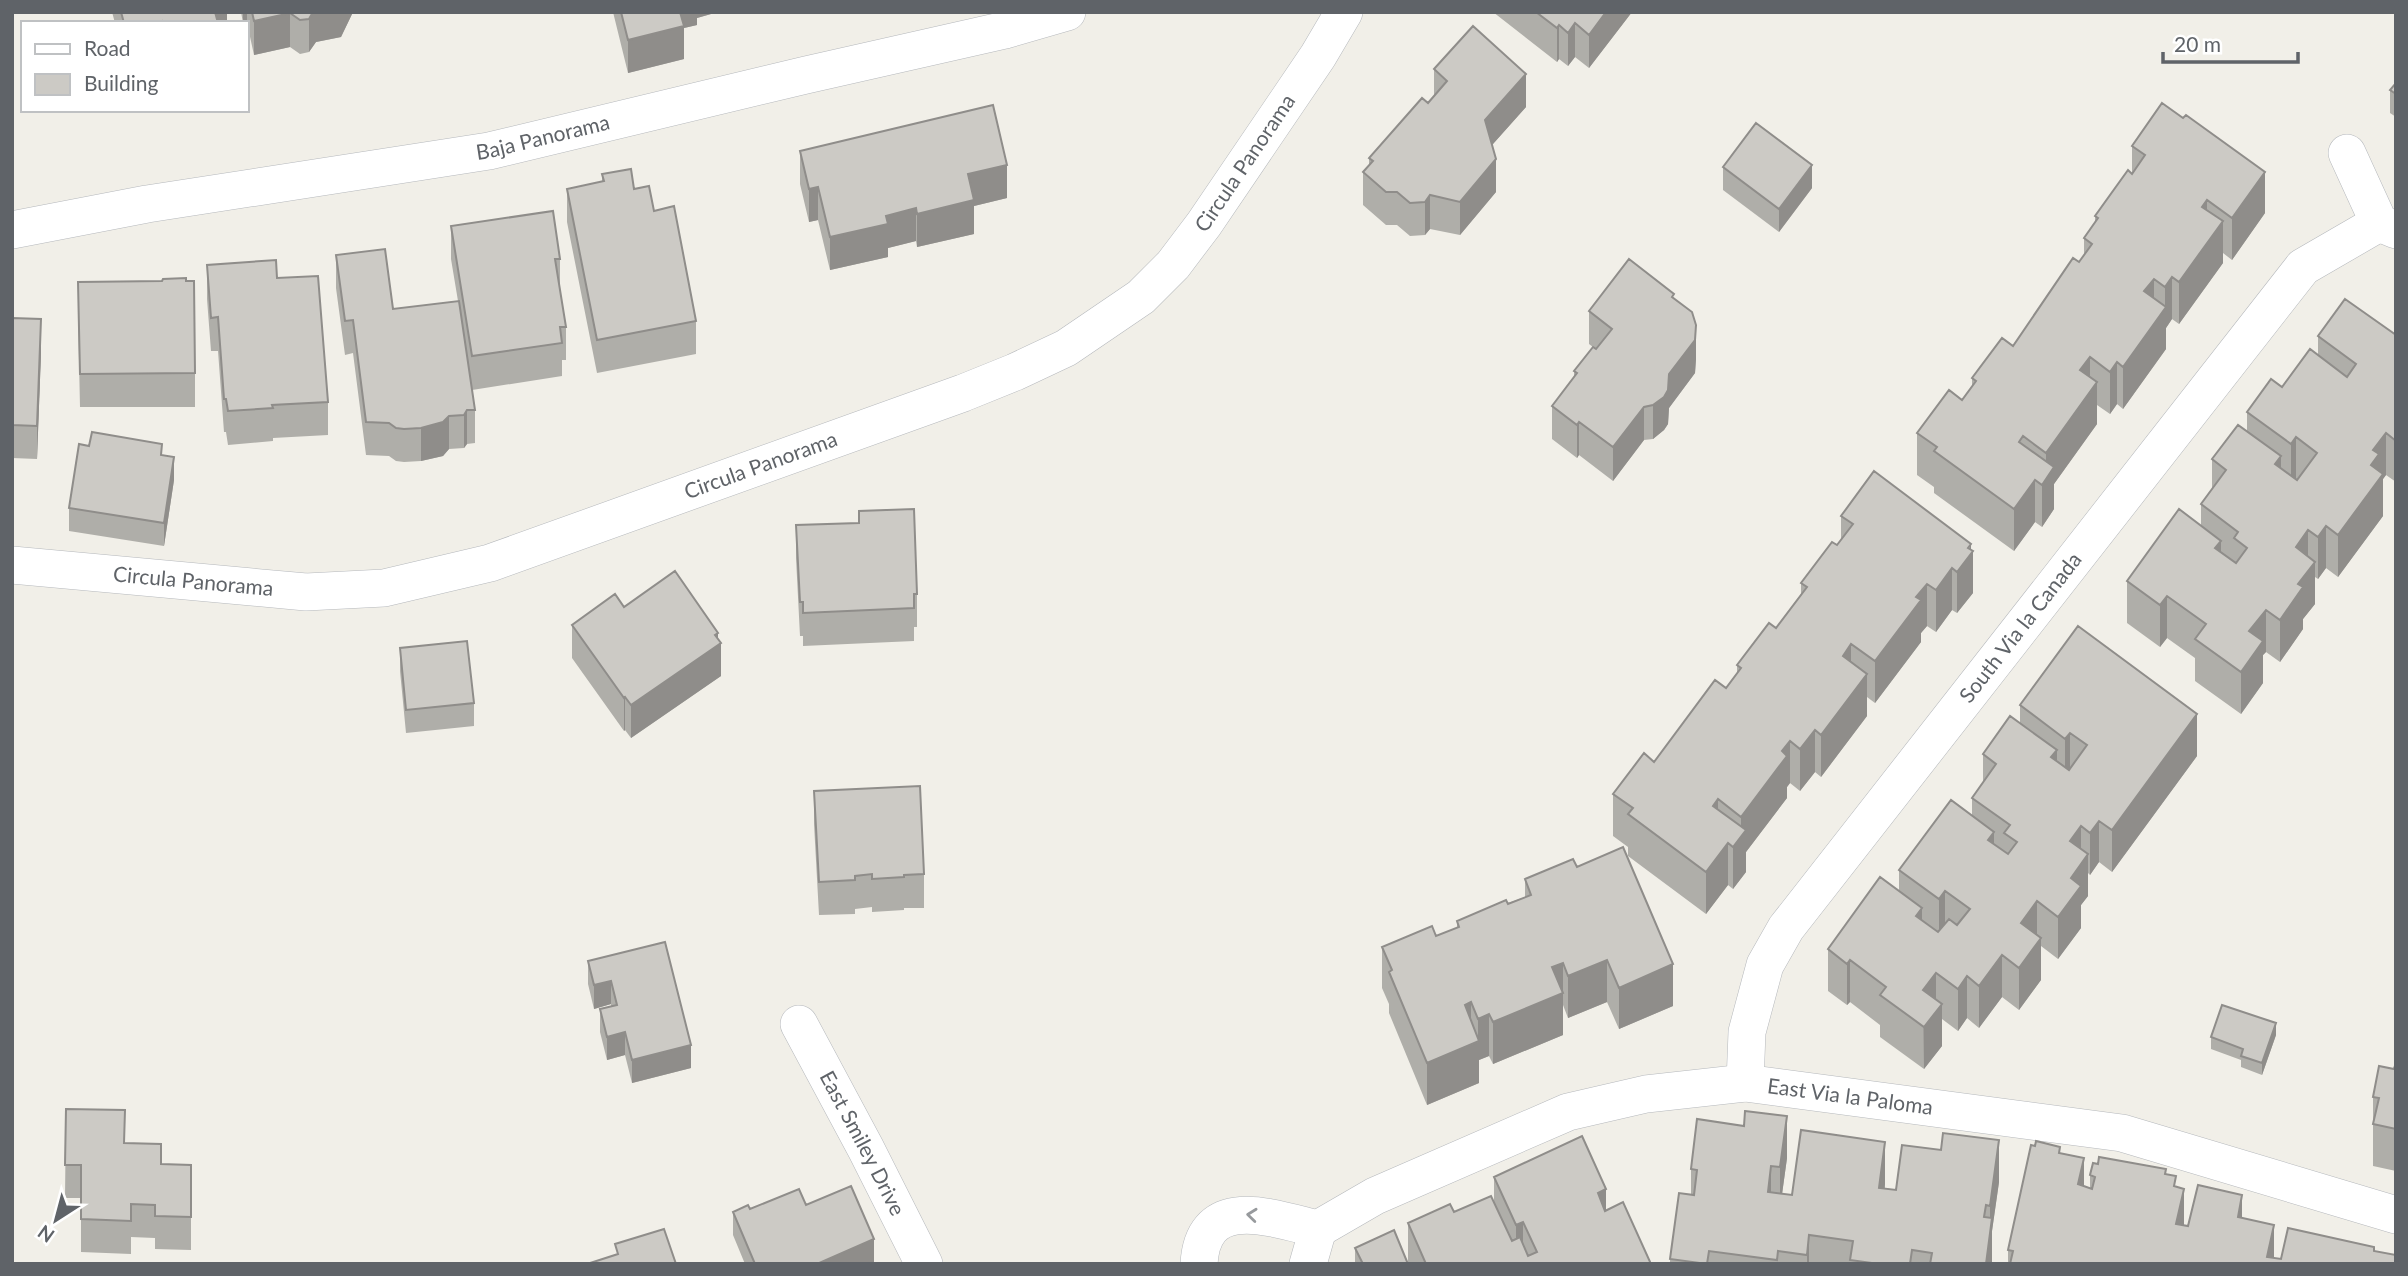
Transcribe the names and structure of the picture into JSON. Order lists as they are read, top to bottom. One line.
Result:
{"streets":{"street":["Baja Panorama","Circula Panorama","South Via la Canada","East Via la Paloma","East Smiley Drive"]},"crossings":[["South Via la Canada","East Via la Paloma"]],"legend":["Road","Building"],"scale_bar":"20 m","north":"bottom left"}
